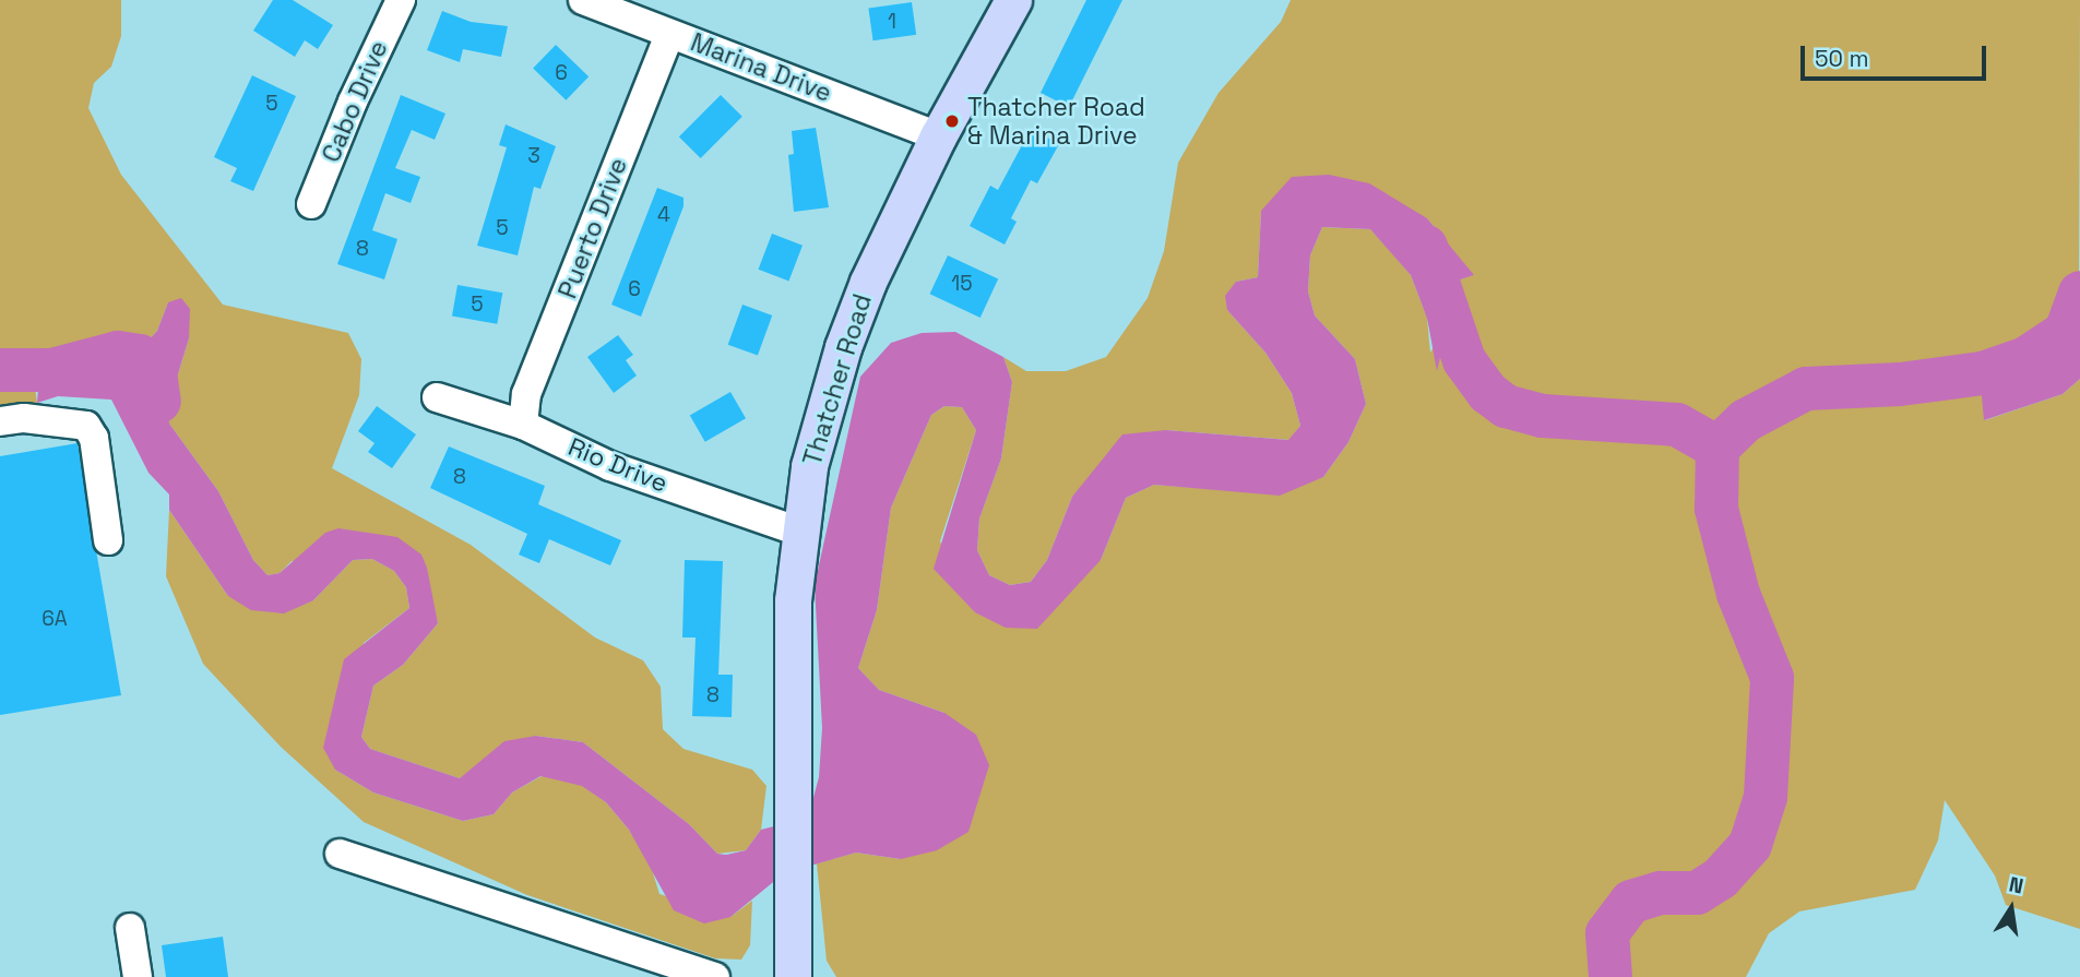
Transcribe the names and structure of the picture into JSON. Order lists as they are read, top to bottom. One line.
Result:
{"streets":{"main road":["Thatcher Road"],"street":["Marina Drive","Cabo Drive","Puerto Drive","Rio Drive"]},"crossings":[["Marina Drive","Puerto Drive"],["Marina Drive","Thatcher Road"],["Puerto Drive","Rio Drive"],["Thatcher Road","Rio Drive"]],"places":["Thatcher Road & Marina Drive"],"house_numbers":["1","6","5","3","4","5","8","15","6","5","8","6A","8"],"scale_bar":"50 m","north":"top"}
